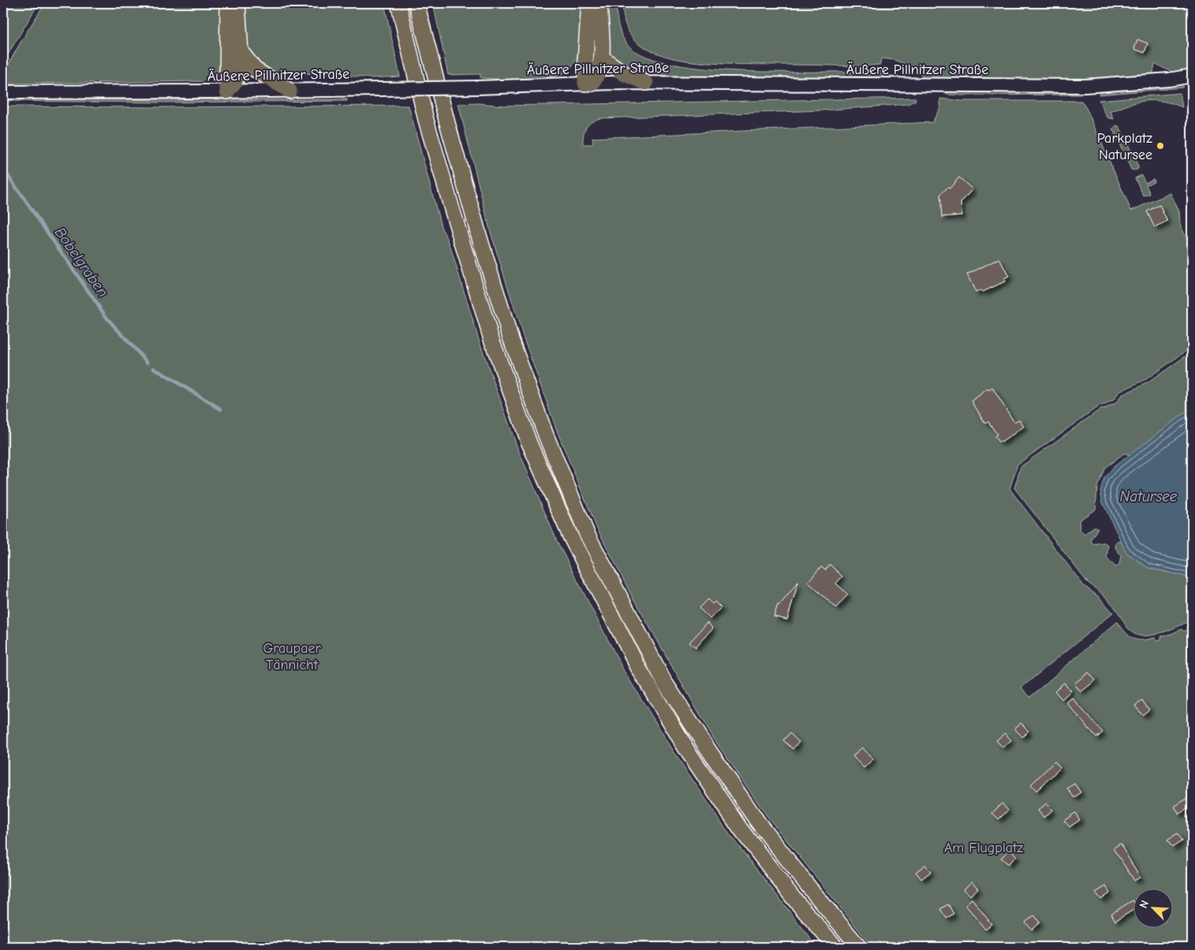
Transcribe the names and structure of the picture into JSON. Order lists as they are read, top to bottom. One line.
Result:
{"streets":{"main road":["Äußere Pillnitzer Straße"]},"water":["Bobelgraben","Natursee"],"parks":["Graupaer Tännicht","Am Flugplatz"],"places":["Parkplatz Natursee"],"north":"top left"}
